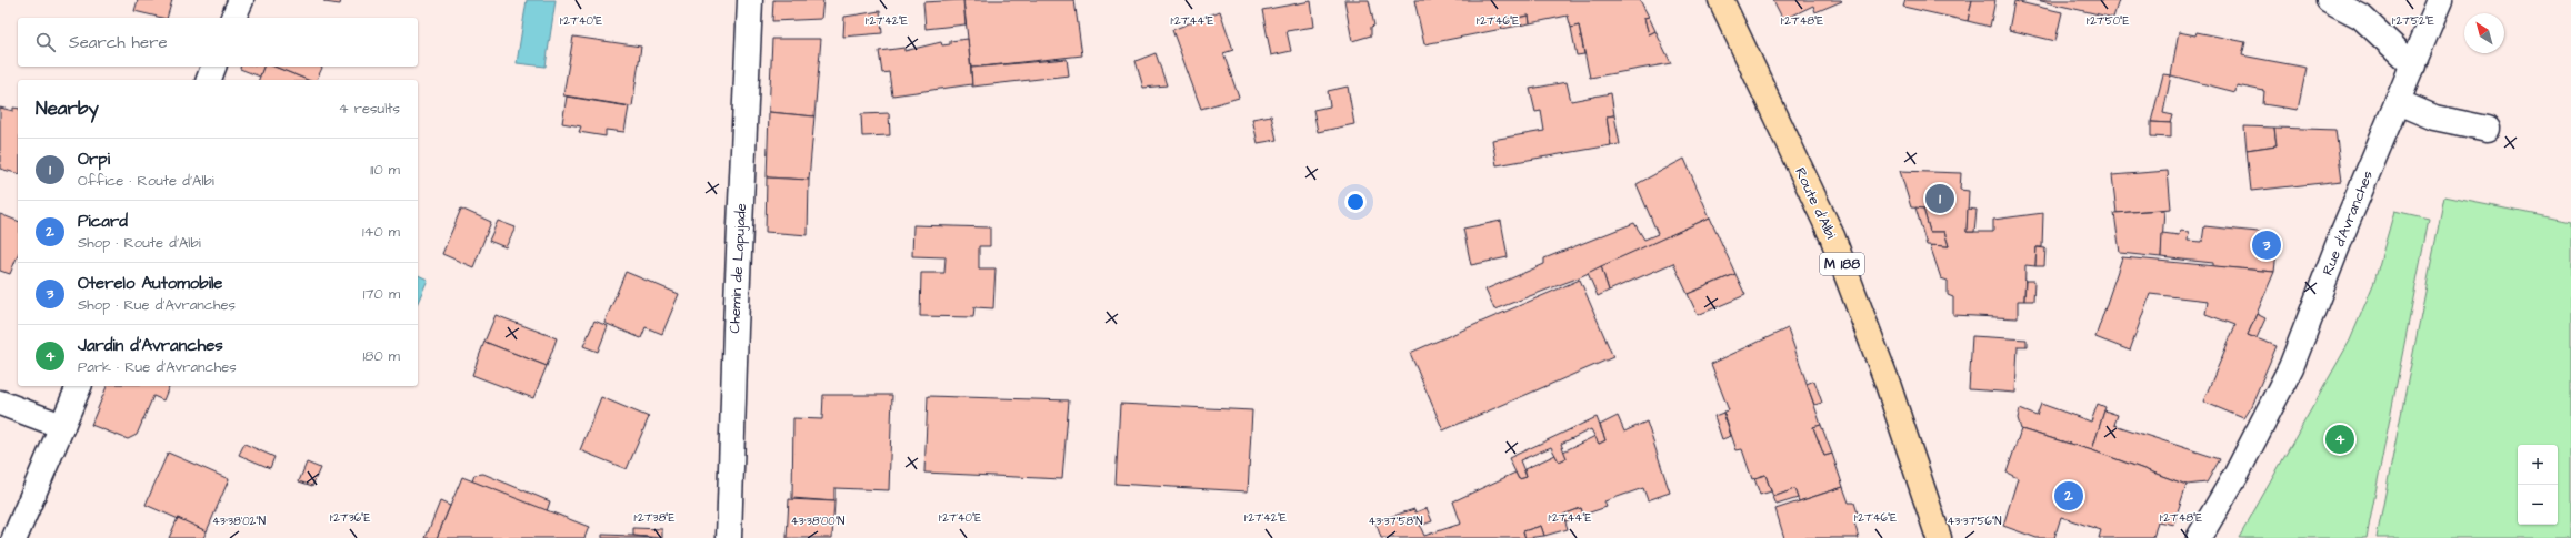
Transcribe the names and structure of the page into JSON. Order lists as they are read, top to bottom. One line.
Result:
{"streets":{"main road":["Route d'Albi","M 188"],"street":["Rue d'Avranches","Chemin de Lapujade"]},"north":"top left","page":{"search":"Search here","heading":["Nearby","4 results"],"list":[{"mark":"1","name":"Orpi","note":"Office · Route d'Albi","value":"110 m"},{"mark":"2","name":"Picard","note":"Shop · Route d'Albi","value":"140 m"},{"mark":"3","name":"Oterelo Automobile","note":"Shop · Rue d'Avranches","value":"170 m"},{"mark":"4","name":"Jardin d'Avranches","note":"Park · Rue d'Avranches","value":"180 m"}],"pins":["1","3","4","2"],"map_buttons":["+","−"]},"coordinates":["1°27'40\"E","1°27'42\"E","1°27'44\"E","1°27'46\"E","1°27'48\"E","1°27'50\"E","1°27'52\"E","1°27'36\"E","1°27'38\"E","43°38'02\"N","43°38'00\"N","43°37'58\"N","43°37'56\"N"]}
